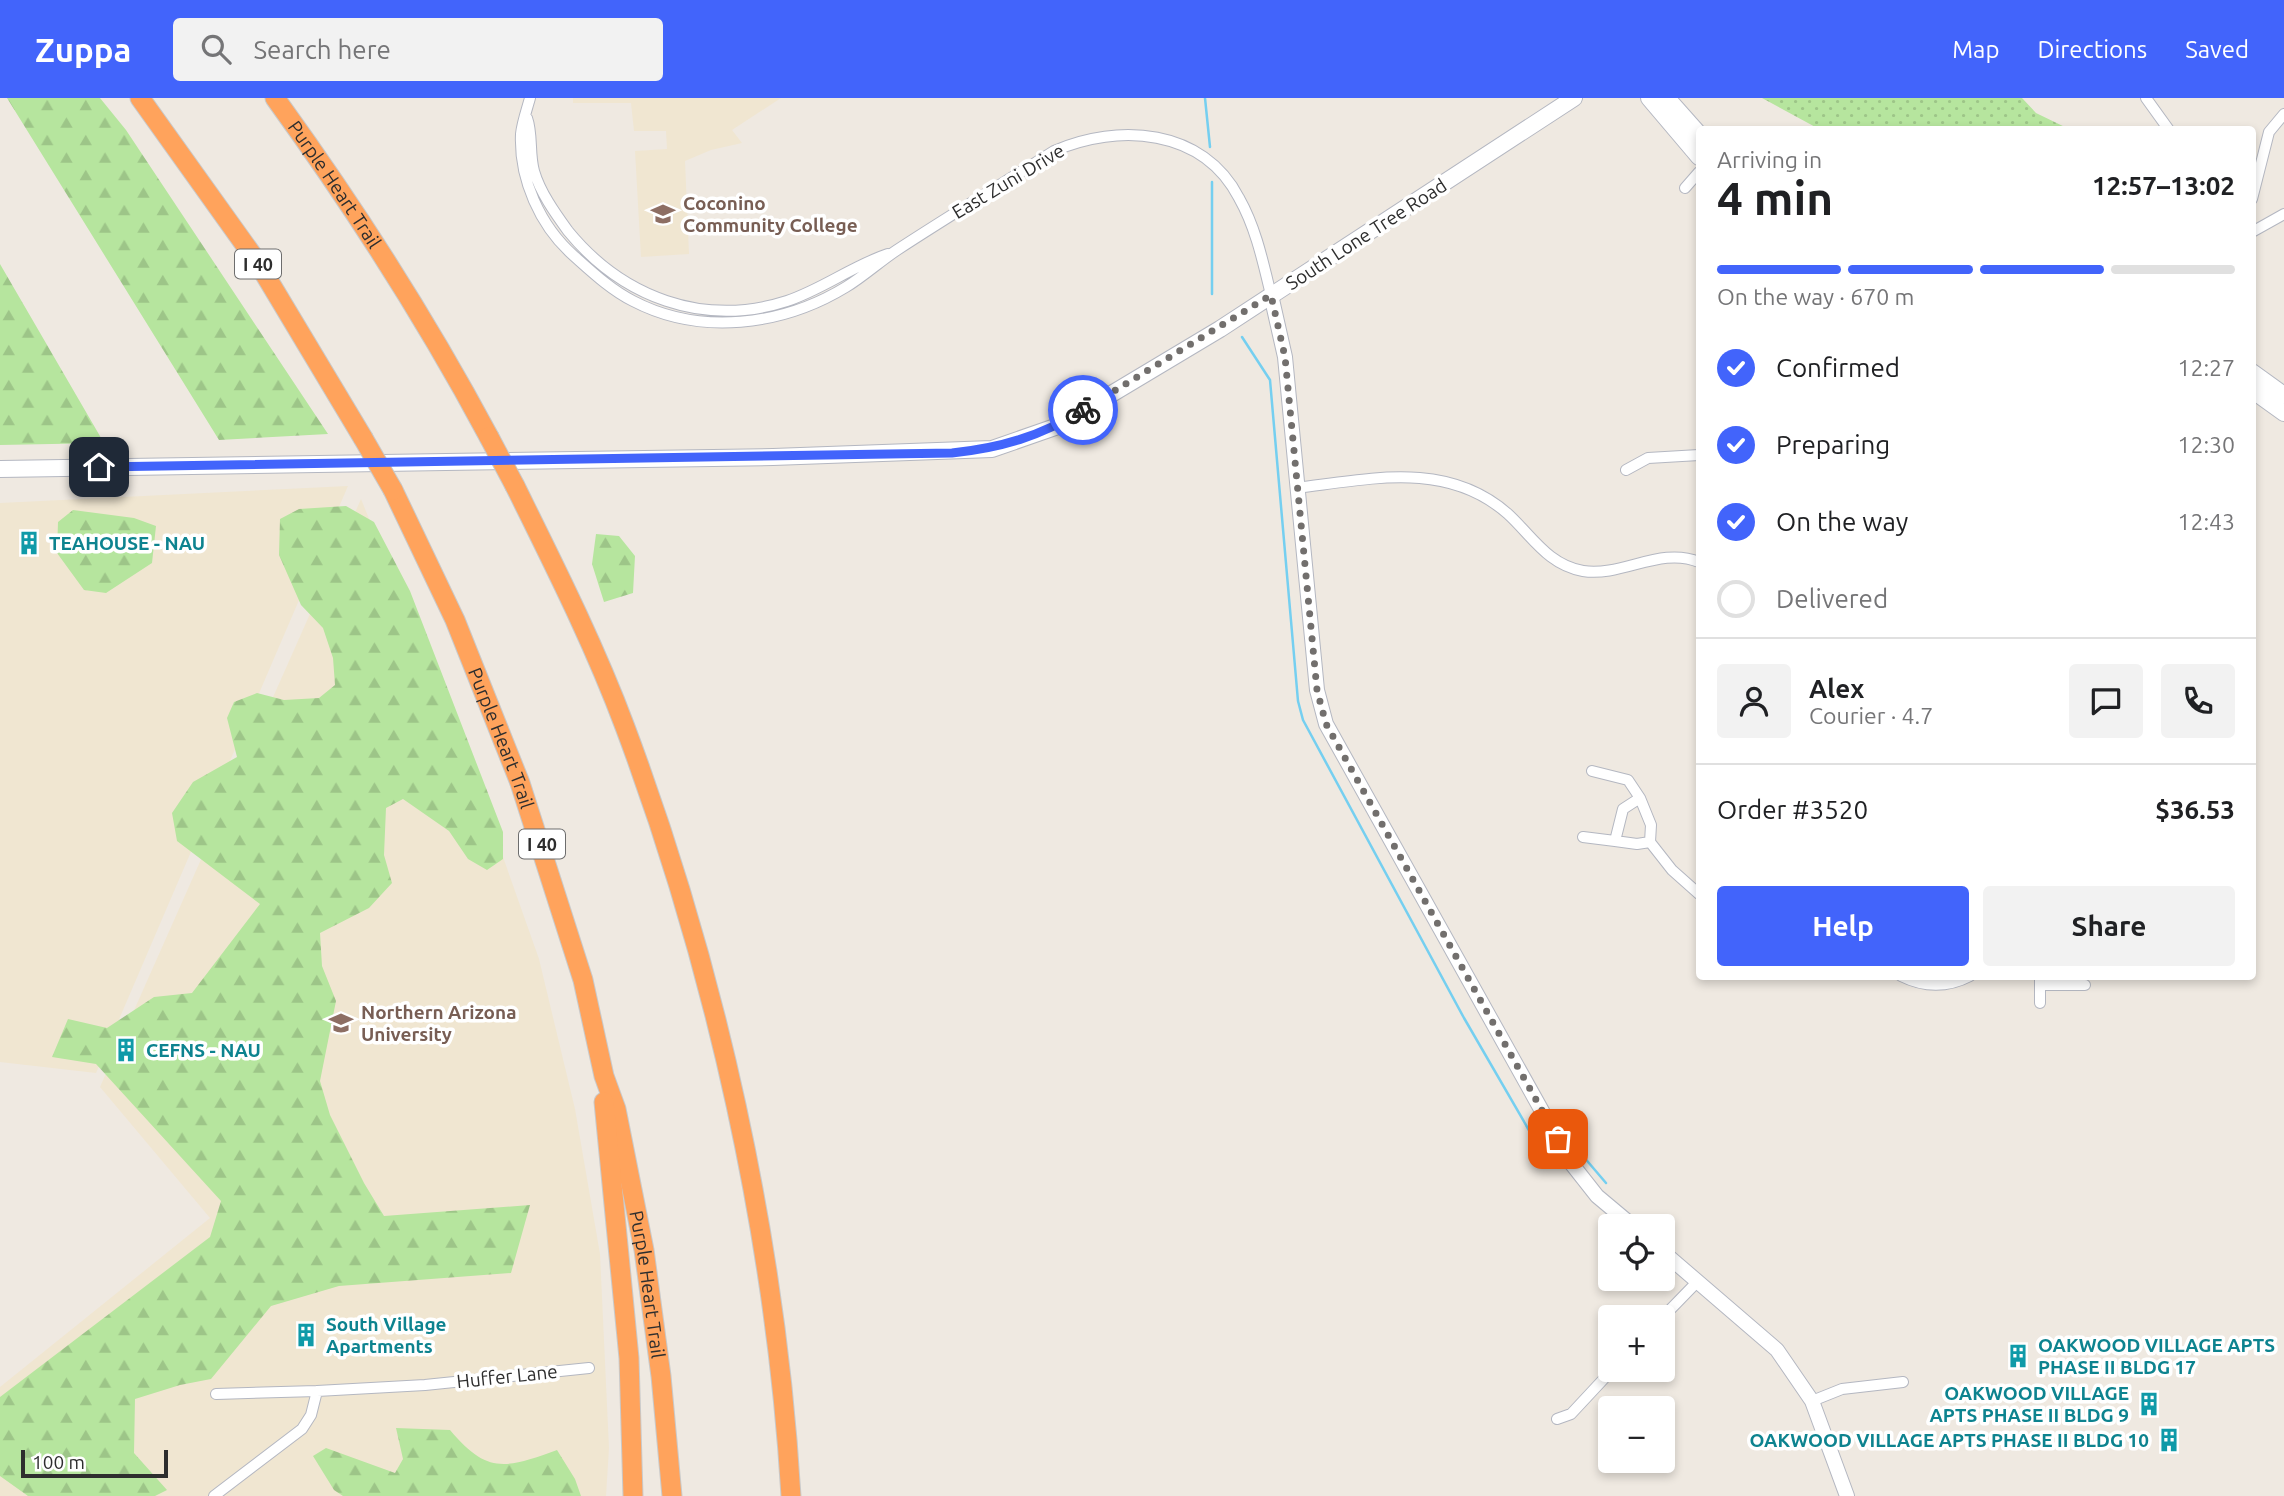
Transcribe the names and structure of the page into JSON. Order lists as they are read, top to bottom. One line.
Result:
{"streets":{"highway":["Purple Heart Trail","I 40"],"main road":["South Lone Tree Road"],"street":["East Zuni Drive","Huffer Lane"]},"crossings":[["East Zuni Drive","South Lone Tree Road"]],"places":{"school or university":["Coconino Community College","Northern Arizona University"],"building":["TEAHOUSE - NAU","CEFNS - NAU","South Village Apartments","OAKWOOD VILLAGE APTS PHASE II BLDG 17","OAKWOOD VILLAGE APTS PHASE II BLDG 9","OAKWOOD VILLAGE APTS PHASE II BLDG 10"]},"scale_bar":"100 m","page":{"header":"Zuppa","search":"Search here","nav":["Map","Directions","Saved"],"heading":["4 min","Arriving in","12:57–13:02"],"panel":["Alex","Courier · 4.7","Order #3520","$36.53"],"bar":"On the way · 670 m","list":[["Confirmed","12:27"],["Preparing","12:30"],["On the way","12:43"],"Delivered"],"buttons":["Help","Share"],"map_buttons":["+","−"],"scale":"100 m"}}
